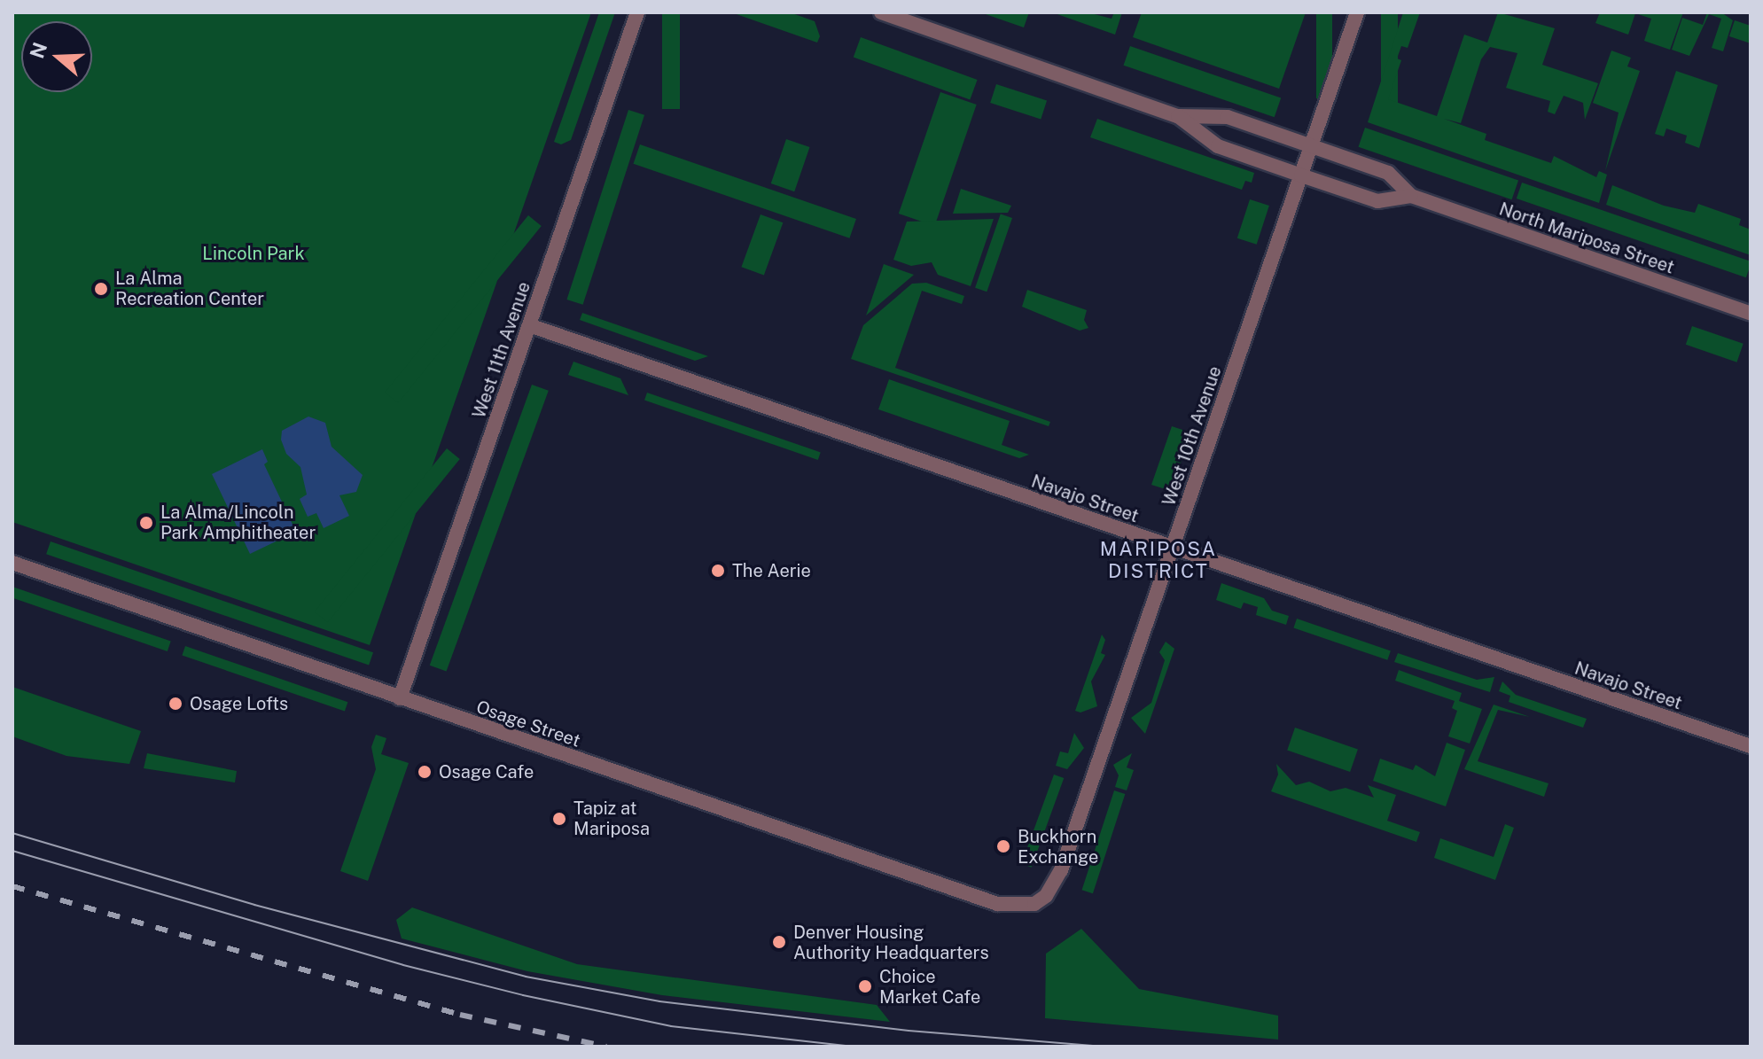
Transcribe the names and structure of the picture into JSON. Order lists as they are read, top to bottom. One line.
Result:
{"streets":{"street":["North Mariposa Street","West 11th Avenue","West 10th Avenue","Navajo Street","Osage Street"]},"crossings":[["North Mariposa Street","West 10th Avenue"],["West 11th Avenue","Navajo Street"],["West 11th Avenue","Osage Street"],["West 10th Avenue","Navajo Street"],["West 10th Avenue","Osage Street"]],"districts":["MARIPOSA DISTRICT"],"parks":["Lincoln Park"],"places":["La Alma Recreation Center","La Alma/Lincoln Park Amphitheater","The Aerie","Osage Lofts","Osage Cafe","Tapiz at Mariposa","Buckhorn Exchange","Denver Housing Authority Headquarters","Choice Market Cafe"],"north":"left"}
